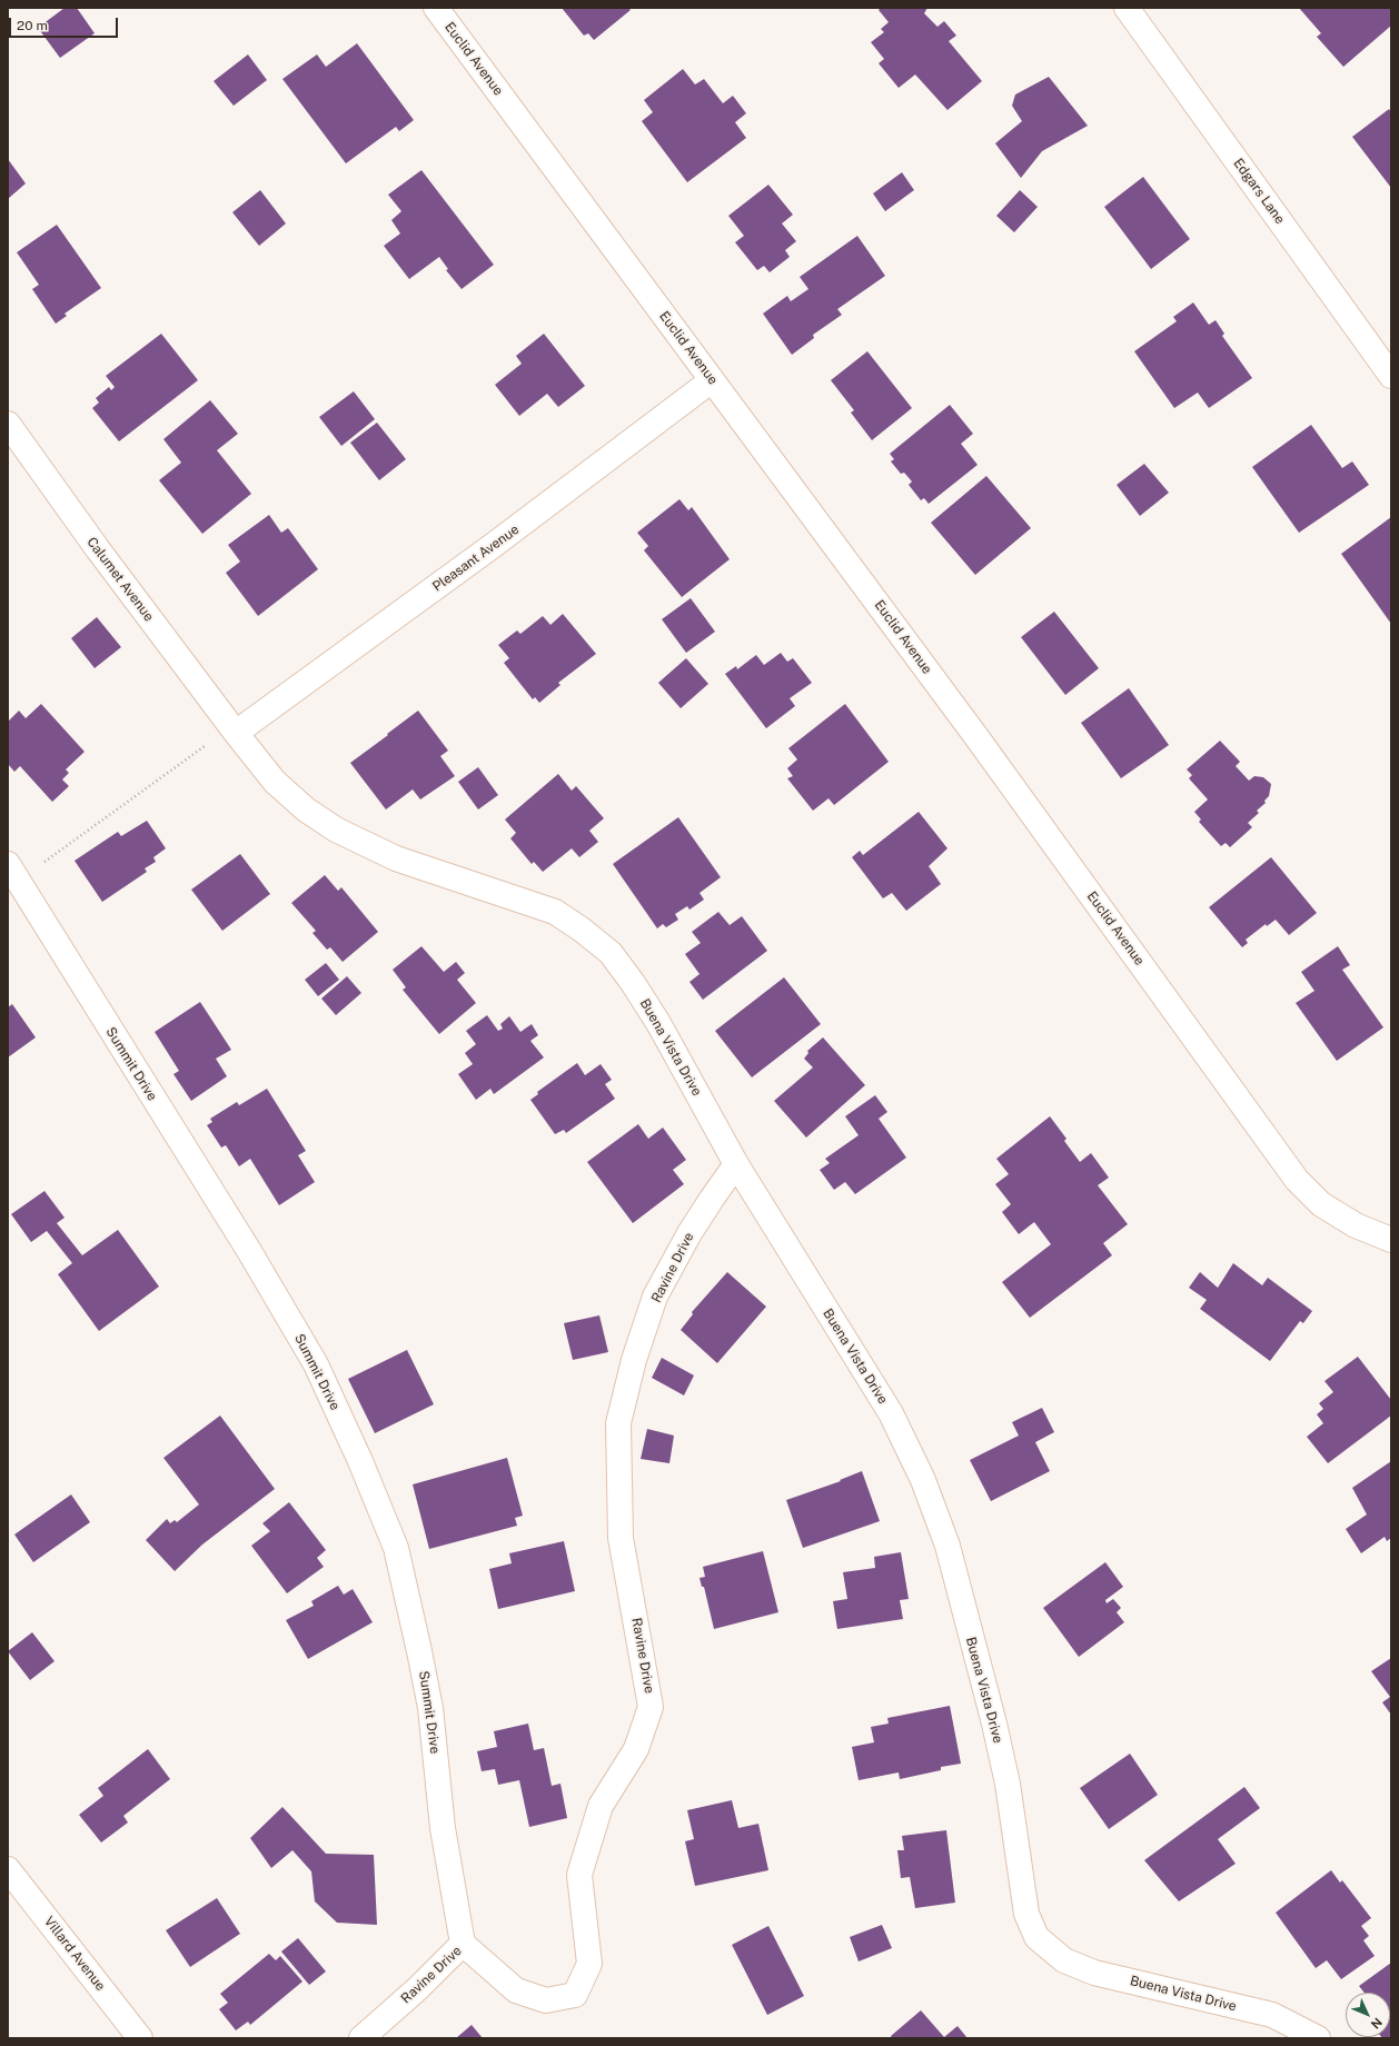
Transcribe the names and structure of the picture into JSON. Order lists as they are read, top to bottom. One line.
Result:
{"streets":{"street":["Euclid Avenue","Edgars Lane","Pleasant Avenue","Calumet Avenue","Buena Vista Drive","Summit Drive","Ravine Drive","Villard Avenue"]},"crossings":[["Euclid Avenue","Pleasant Avenue"],["Pleasant Avenue","Calumet Avenue"],["Pleasant Avenue","Buena Vista Drive"],["Calumet Avenue","Buena Vista Drive"],["Buena Vista Drive","Ravine Drive"],["Summit Drive","Ravine Drive"]],"scale_bar":"20 m","north":"bottom right"}
